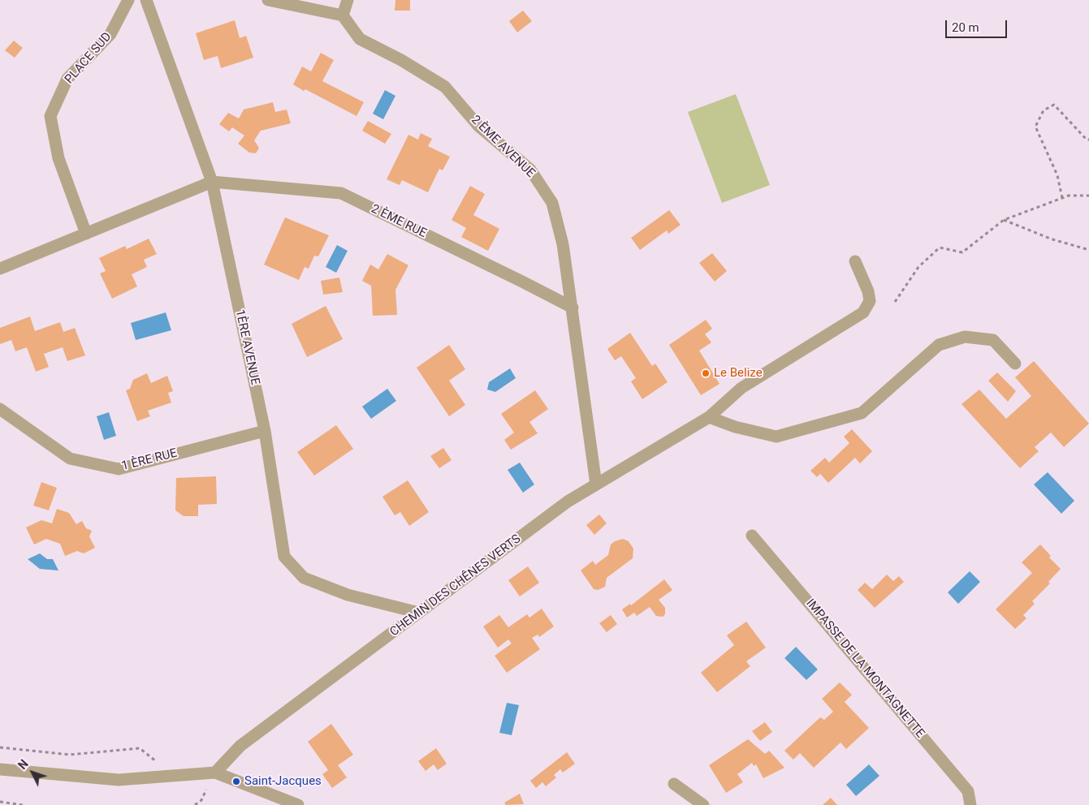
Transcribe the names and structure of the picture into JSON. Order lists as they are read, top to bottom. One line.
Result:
{"streets":{"street":["PLACE SUD","2 ÈME AVENUE","2 ÈME RUE","1ÈRE AVENUE","1 ÈRE RUE","CHEMIN DES CHÊNES VERTS","IMPASSE DE LA MONTAGNETTE"]},"crossings":[["2 ÈME AVENUE","2 ÈME RUE"],["2 ÈME AVENUE","CHEMIN DES CHÊNES VERTS"],["2 ÈME RUE","1ÈRE AVENUE"],["1ÈRE AVENUE","1 ÈRE RUE"],["1ÈRE AVENUE","CHEMIN DES CHÊNES VERTS"]],"places":["Le Belize","Saint-Jacques"],"scale_bar":"20 m","north":"top left"}
